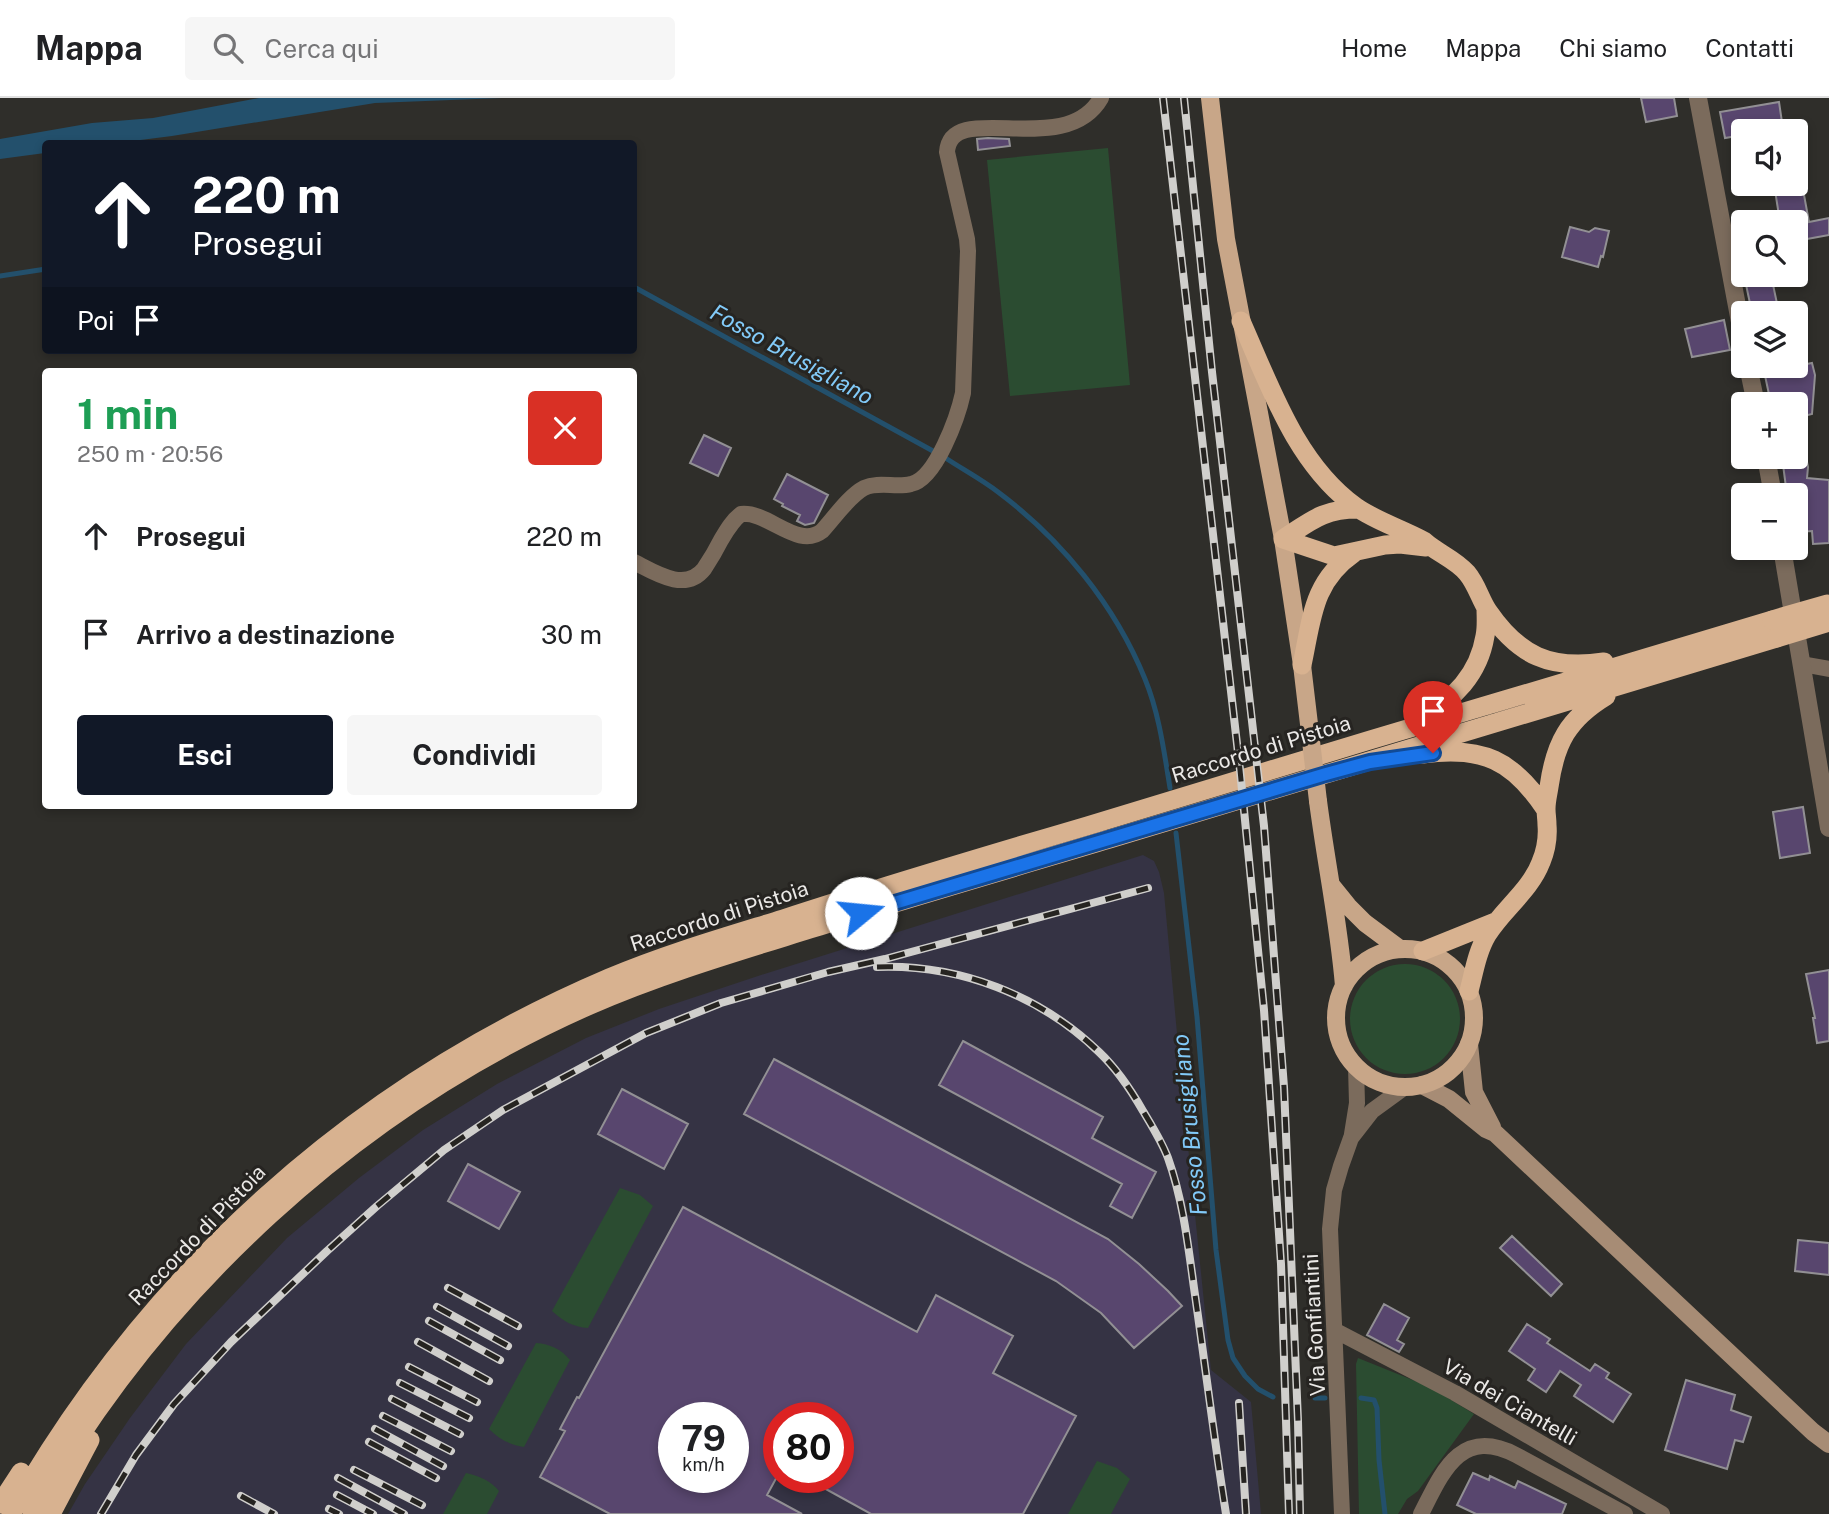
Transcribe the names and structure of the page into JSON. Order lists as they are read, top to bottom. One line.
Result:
{"streets":{"highway":["Raccordo di Pistoia"],"street":["Via Gonfiantini","Via dei Ciantelli"]},"crossings":[["Via Gonfiantini","Via dei Ciantelli"]],"water":["Fosso Brusigliano"],"page":{"header":"Mappa","search":"Cerca qui","nav":["Home","Mappa","Chi siamo","Contatti"],"map_buttons":["+","−"],"turn":["220 m","Prosegui"],"then":"Poi","heading":["1 min","250 m · 20:56"],"list":[{"name":"Prosegui","value":"220 m"},{"name":"Arrivo a destinazione","value":"30 m"}],"buttons":["Esci","Condividi"],"speed":"79 km/h","limit":"80"}}
